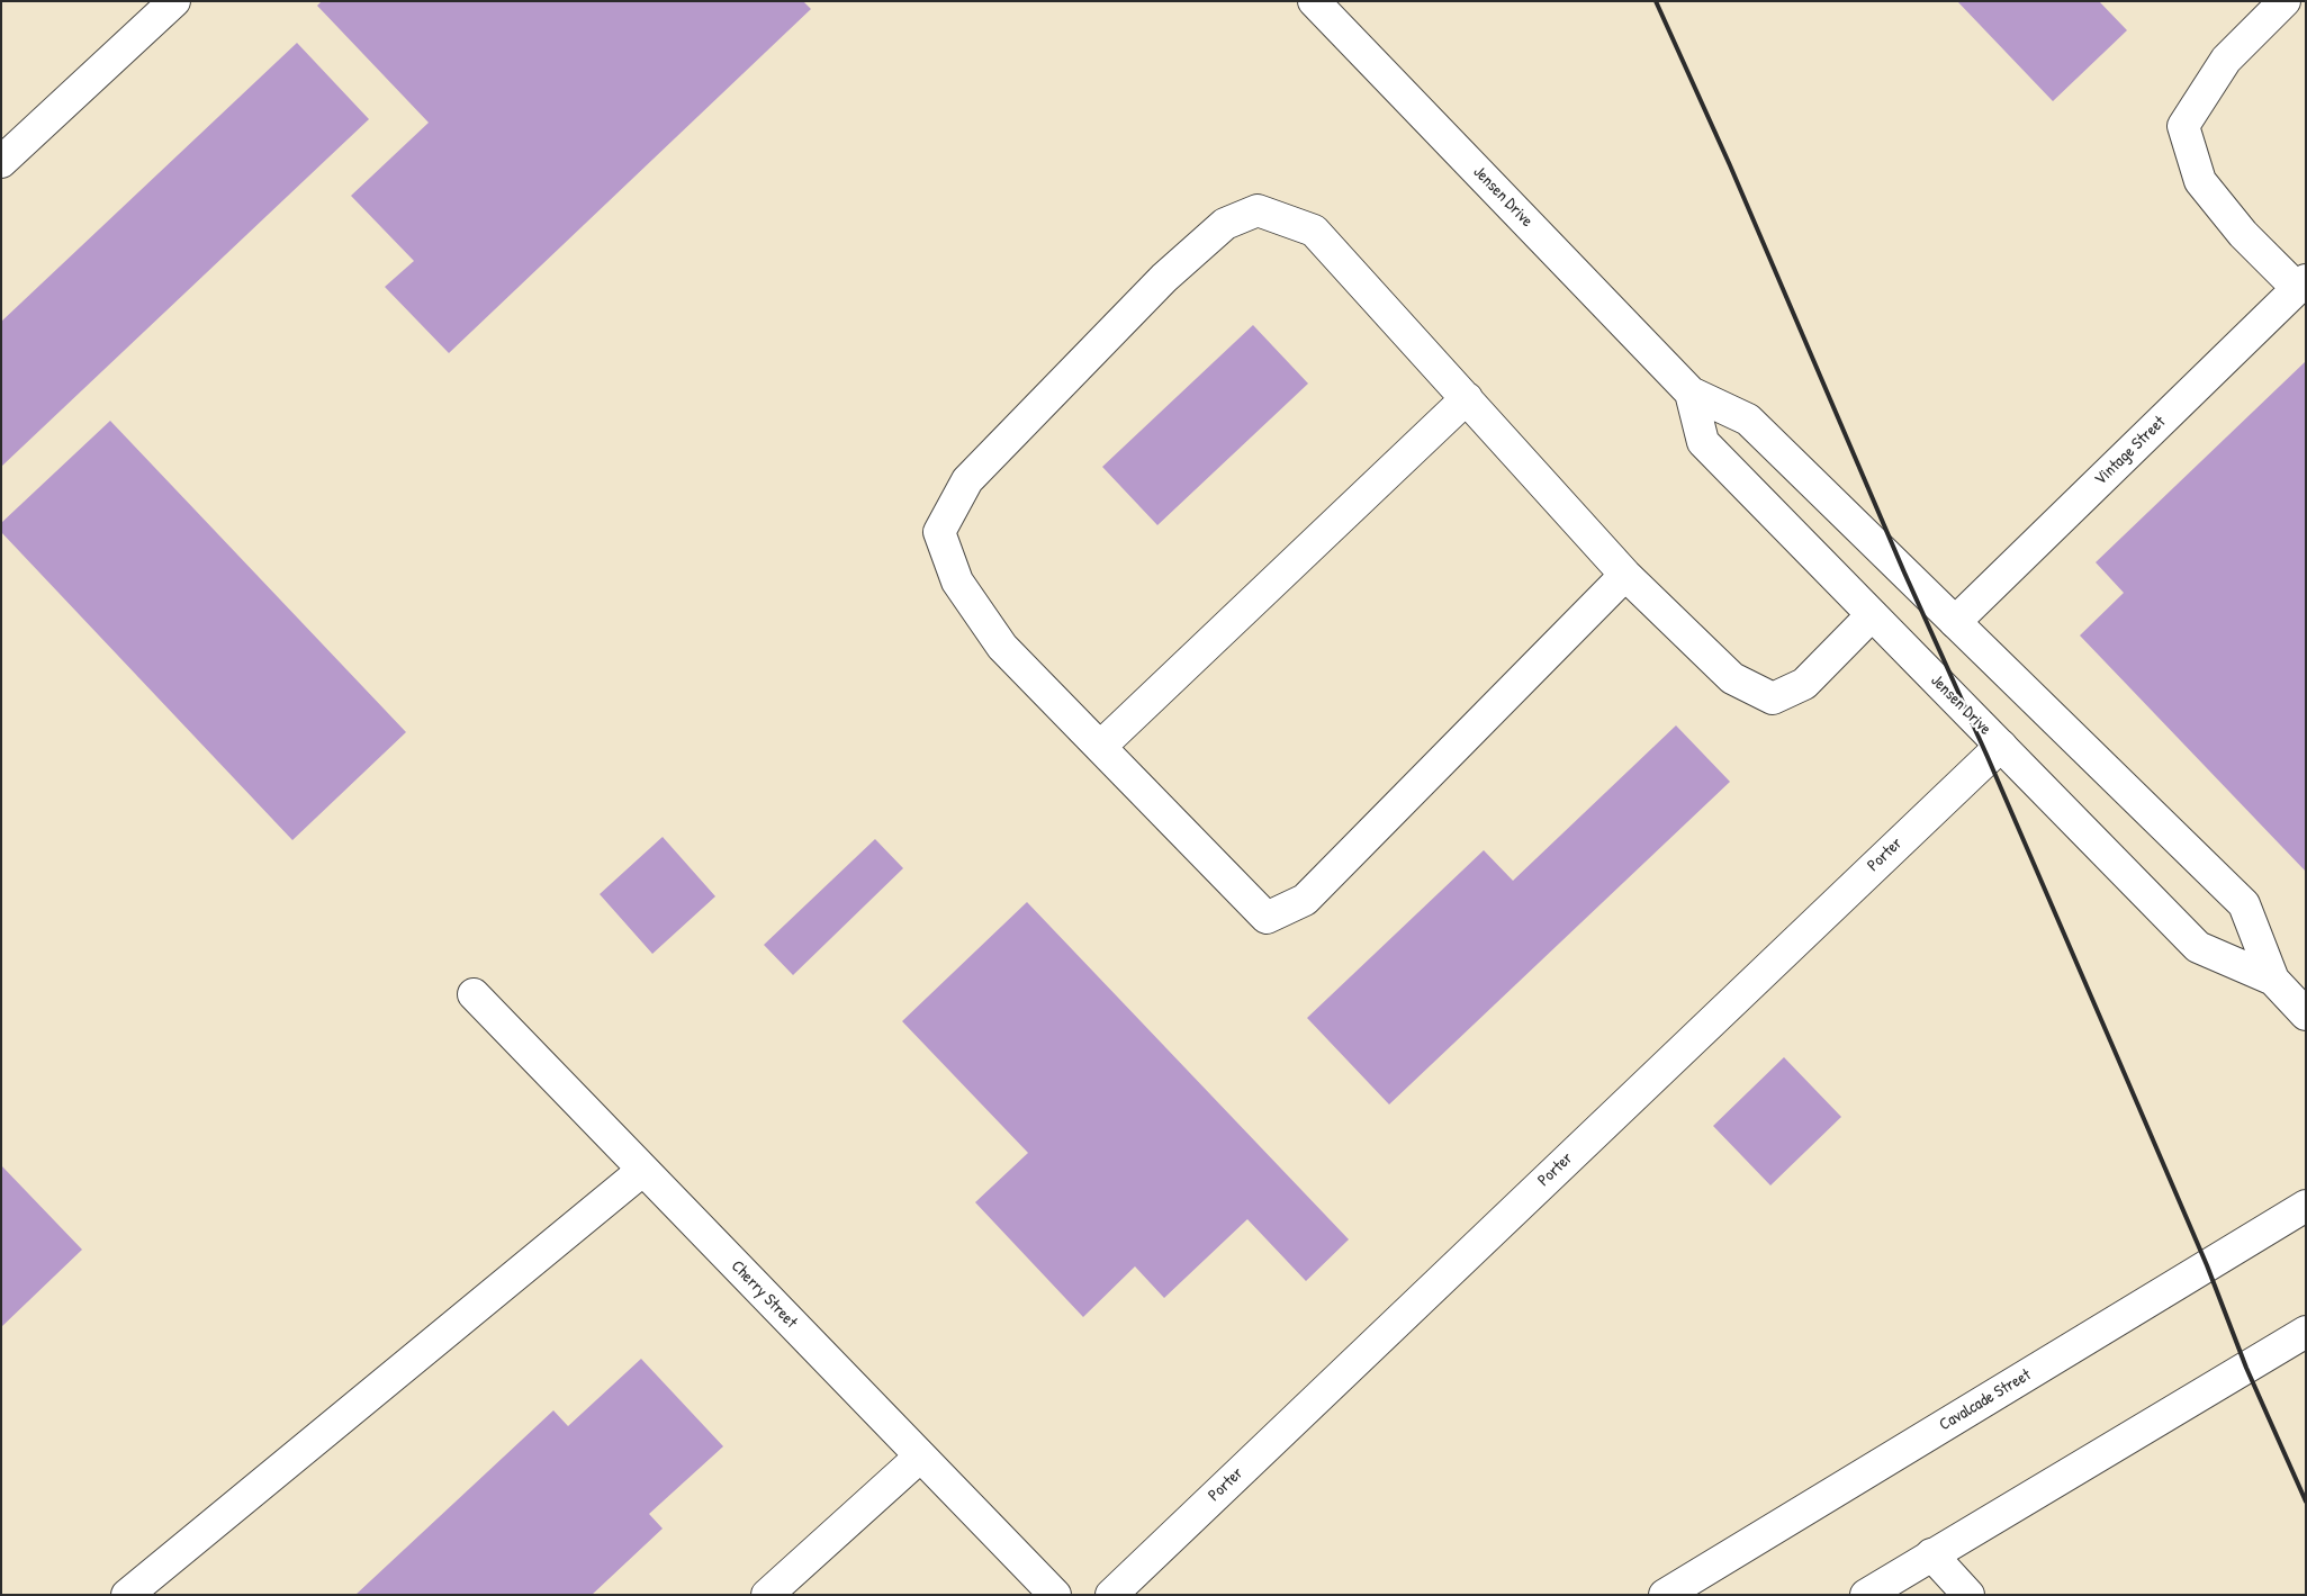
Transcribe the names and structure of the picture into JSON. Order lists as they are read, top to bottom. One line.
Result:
{"streets":{"main road":["Jensen Drive","Vintage Street","Porter","Cherry Street","Cavalcade Street"]},"crossings":[["Jensen Drive","Vintage Street"],["Jensen Drive","Porter"]]}
